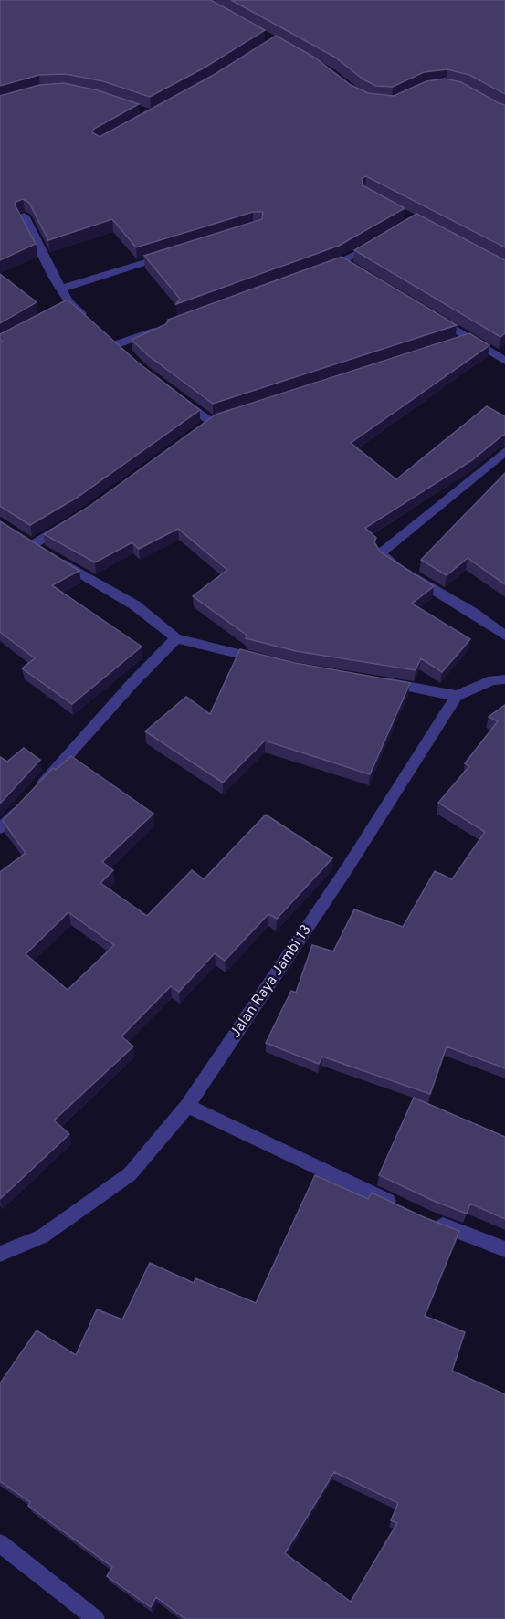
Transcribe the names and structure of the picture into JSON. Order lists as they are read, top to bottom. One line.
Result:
{"streets":{"street":["Jalan Raya Jambi 13"]}}
